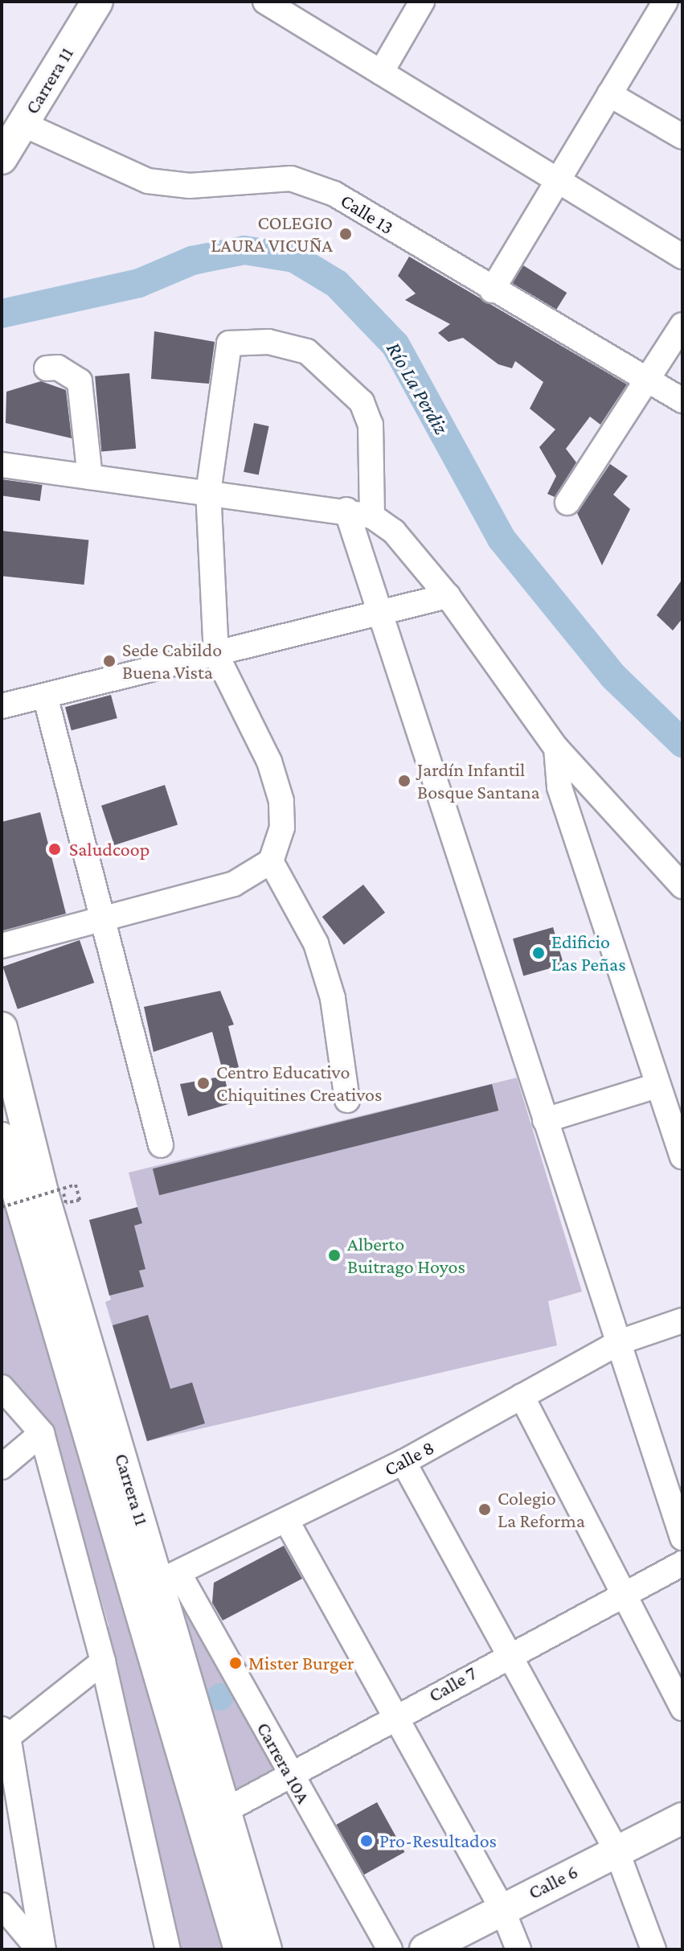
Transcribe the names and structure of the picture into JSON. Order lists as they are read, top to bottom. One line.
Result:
{"streets":{"main road":["Carrera 11","Calle 6"],"street":["Calle 13","Calle 8","Calle 7","Carrera 10A"]},"crossings":[["Carrera 11","Calle 13"],["Carrera 11","Calle 8"],["Carrera 11","Calle 7"],["Carrera 11","Carrera 10A"],["Calle 8","Carrera 10A"],["Calle 7","Carrera 10A"]],"water":["Río La Perdiz"],"places":["COLEGIO LAURA VICUÑA","Sede Cabildo Buena Vista","Jardín Infantil Bosque Santana","Saludcoop","Edificio Las Peñas","Centro Educativo Chiquitines Creativos","Alberto Buitrago Hoyos","Colegio La Reforma","Mister Burger","Pro-Resultados"]}
